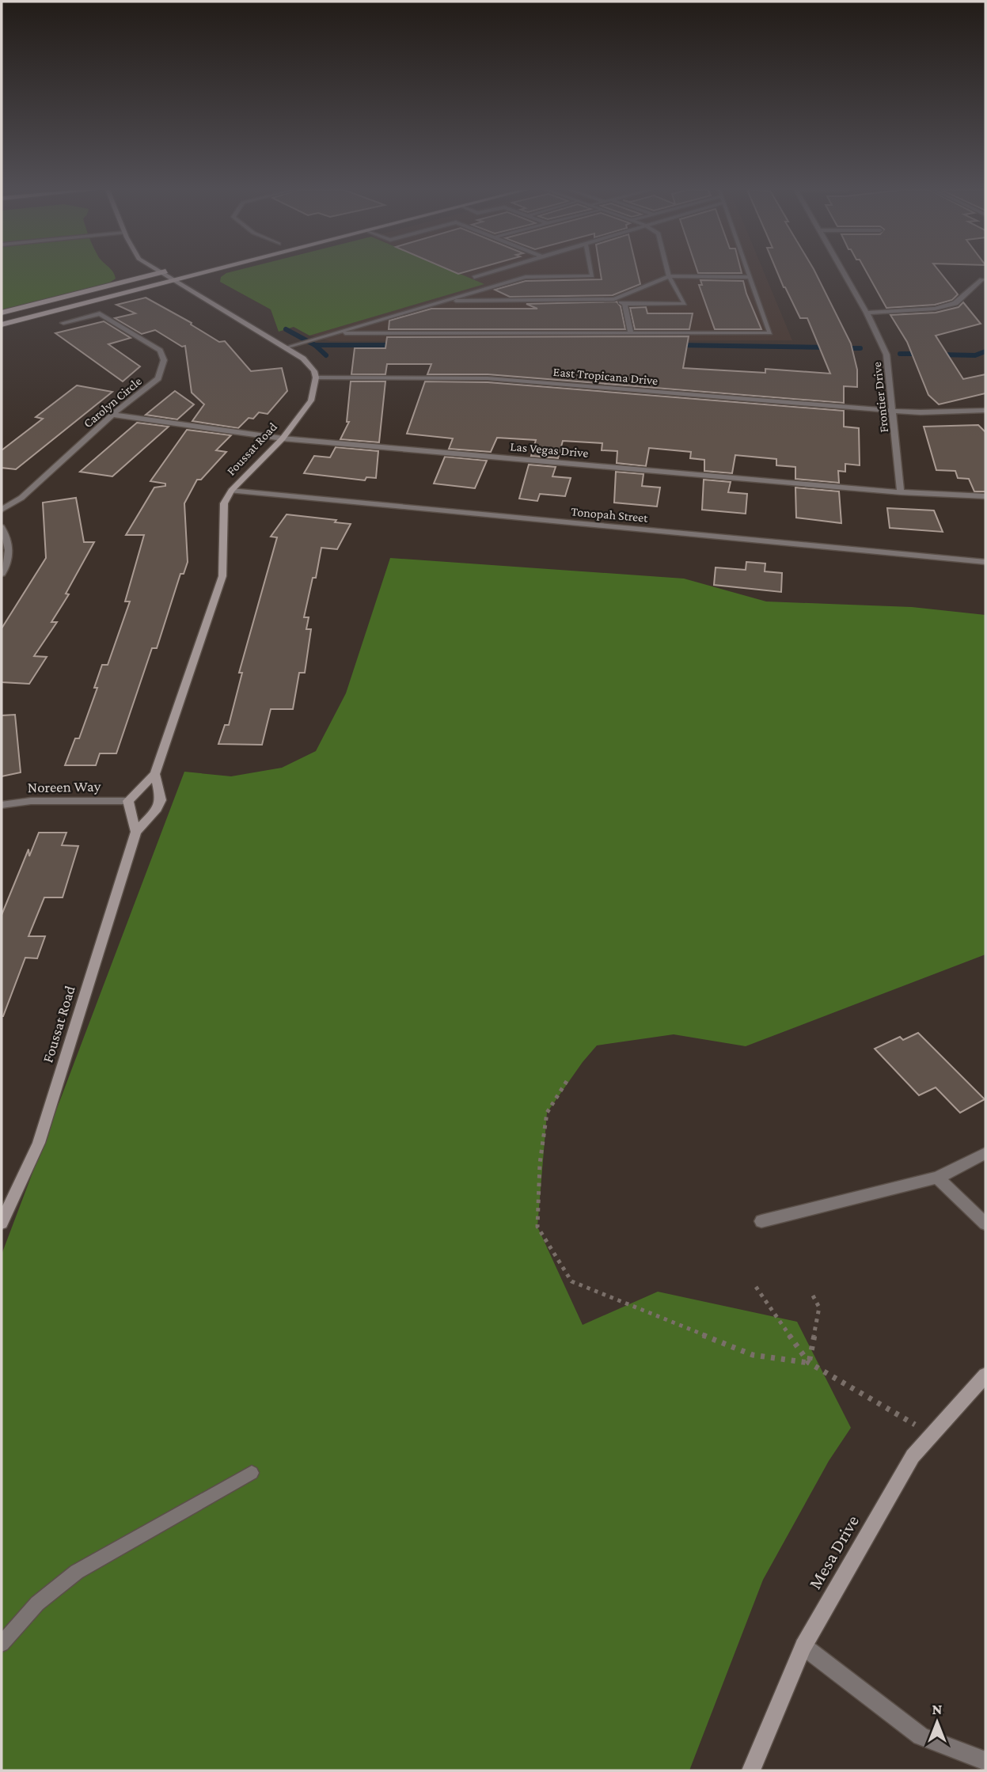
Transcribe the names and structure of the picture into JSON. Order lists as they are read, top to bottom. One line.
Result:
{"streets":{"main road":["Foussat Road","Mesa Drive"],"street":["East Tropicana Drive","Frontier Drive","Carolyn Circle","Las Vegas Drive","Tonopah Street","Noreen Way"]},"crossings":[["East Tropicana Drive","Frontier Drive"],["East Tropicana Drive","Foussat Road"],["Frontier Drive","Las Vegas Drive"],["Carolyn Circle","Las Vegas Drive"],["Foussat Road","Las Vegas Drive"],["Foussat Road","Tonopah Street"],["Foussat Road","Noreen Way"]],"north":"top"}
